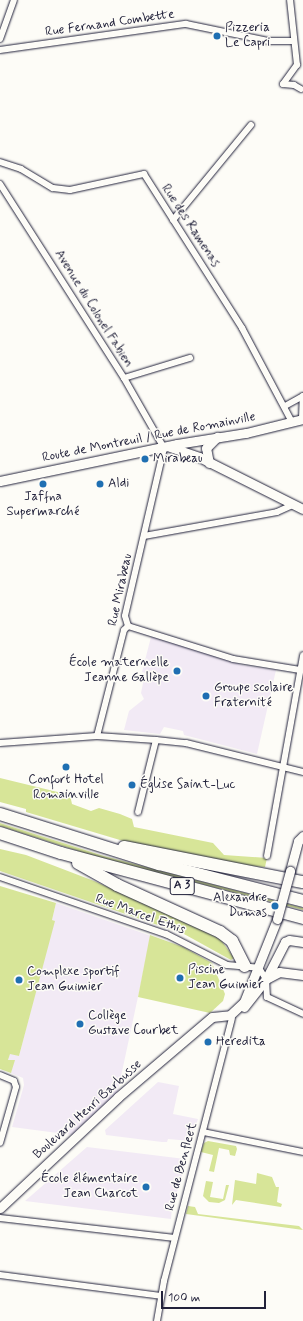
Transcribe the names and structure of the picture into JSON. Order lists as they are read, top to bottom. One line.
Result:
{"streets":{"highway":["A 3"],"street":["Rue Fernand Combette","Rue des Ramenas","Avenue du Colonel Fabien","Route de Montreuil / Rue de Romainville","Rue Mirabeau","Rue Marcel Ethis","Boulevard Henri Barbusse","Rue de Benfleet"]},"crossings":[["Rue des Ramenas","Route de Montreuil / Rue de Romainville"],["Avenue du Colonel Fabien","Route de Montreuil / Rue de Romainville"],["Avenue du Colonel Fabien","Rue Mirabeau"],["Route de Montreuil / Rue de Romainville","Rue Mirabeau"]],"places":["Pizzeria Le Capri","Mirabeau","Jaffna Supermarché","Aldi","École maternelle Jeanne Gallèpe","Groupe scolaire Fraternité","Confort Hotel Romainville","Église Saint-Luc","Alexandre Dumas","Piscine Jean Guimier","Complexe sportif Jean Guimier","Collège Gustave Courbet","Heredita","École élémentaire Jean Charcot"],"scale_bar":"100 m"}
